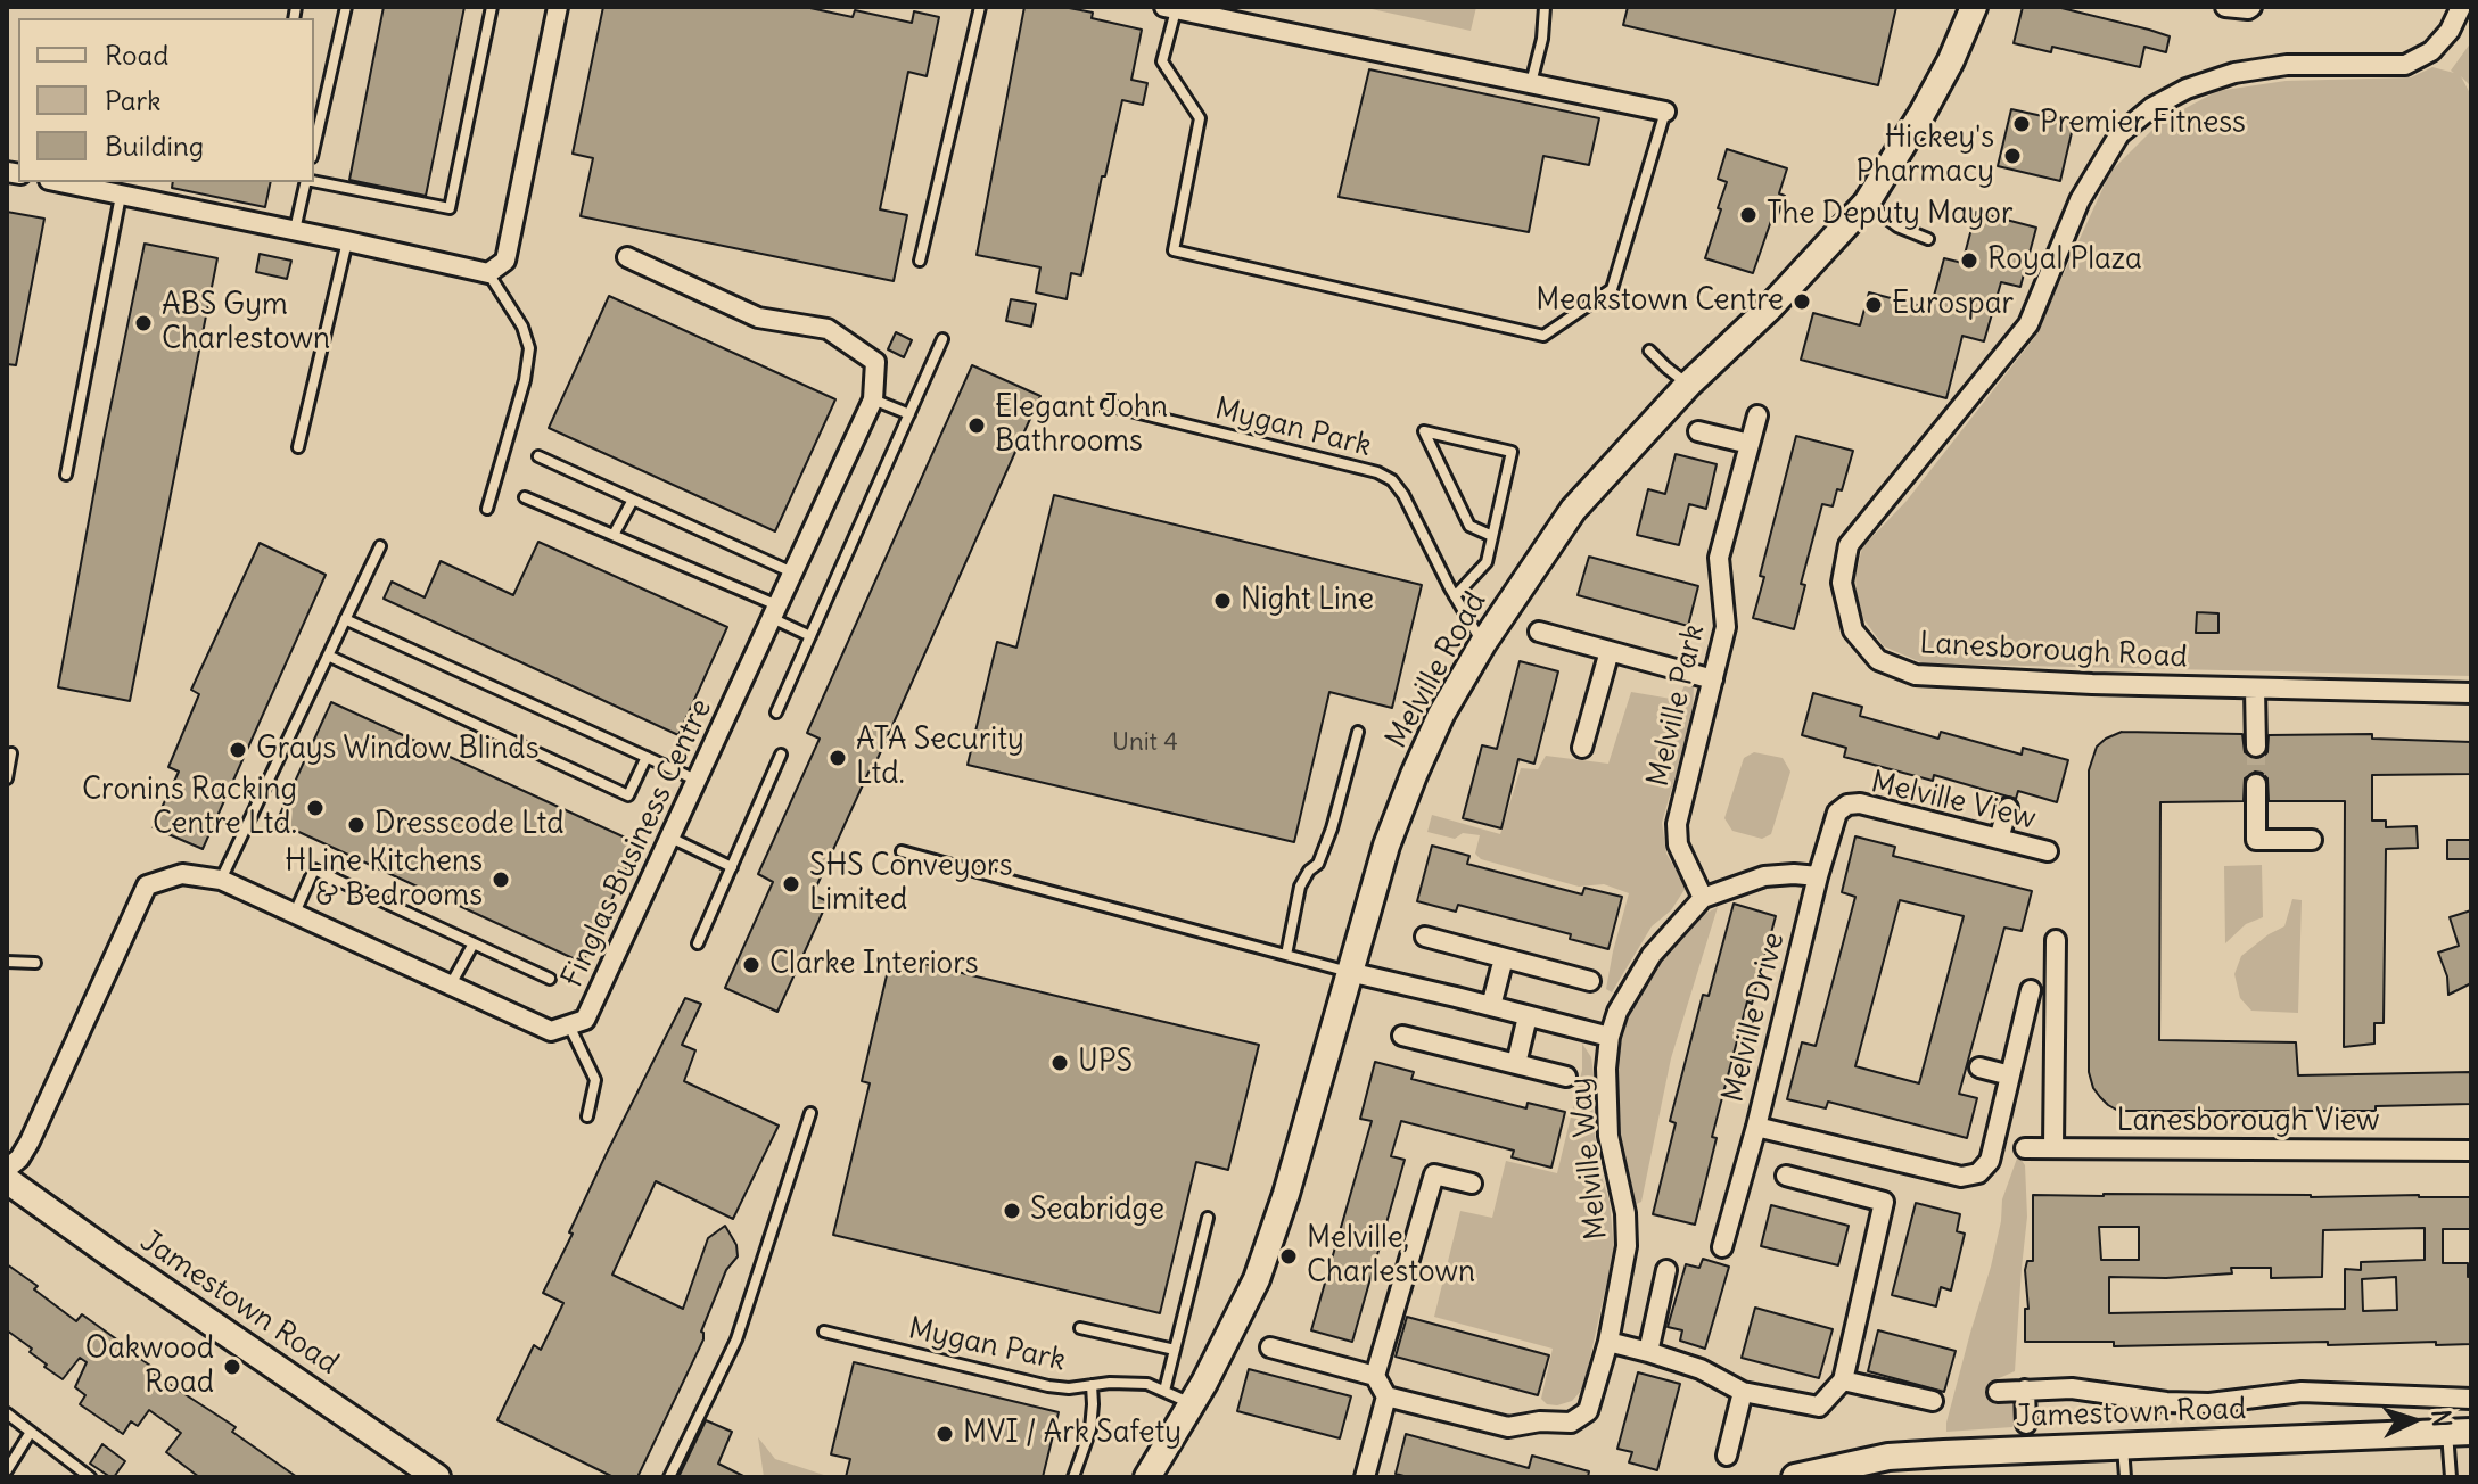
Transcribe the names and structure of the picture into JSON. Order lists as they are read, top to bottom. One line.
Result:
{"streets":{"street":["Lanesborough Road","Melville Road","Melville Park","Melville View","Finglas Business Centre","Melville Drive","Lanesborough View","Melville Way","Jamestown Road"],"lane":["Mygan Park"]},"crossings":[["Mygan Park","Melville Road"],["Melville Park","Melville Way"],["Melville View","Melville Drive"],["Melville Drive","Melville Way"]],"places":["Premier Fitness","Hickey's Pharmacy","The Deputy Mayor","Royal Plaza","Meakstown Centre","Eurospar","ABS Gym Charlestown","Elegant John Bathrooms","Night Line","Grays Window Blinds","ATA Security Ltd.","Cronins Racking Centre Ltd.","Dresscode Ltd","HLine Kitchens & Bedrooms","SHS Conveyors Limited","Clarke Interiors","UPS","Seabridge","Melville, Charlestown","Oakwood Road","MVI / Ark Safety"],"house_numbers":["Unit 4"],"legend":["Road","Park","Building"],"north":"right"}
